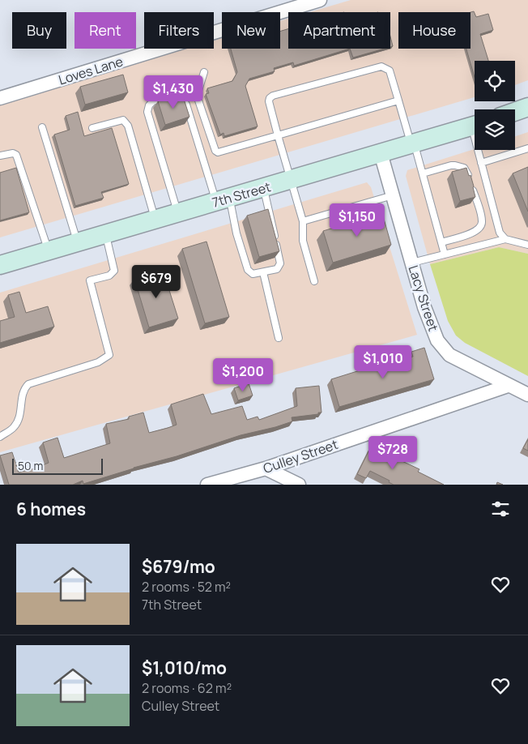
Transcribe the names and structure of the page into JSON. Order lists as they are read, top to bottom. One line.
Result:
{"streets":{"main road":["7th Street"],"street":["Loves Lane","Lacy Street","Culley Street"]},"crossings":[["7th Street","Lacy Street"],["Lacy Street","Culley Street"]],"scale_bar":"50 m","page":{"chip":["Buy","Rent","Filters","New","Apartment","House"],"price":["$1,430","$1,150","$679","$1,010","$1,200","$728"],"scale":"50 m","heading":"6 homes","list":[{"name":"$679/mo","note":"2 rooms · 52 m² · 7th Street"},{"name":"$1,010/mo","note":"2 rooms · 62 m² · Culley Street"}]}}
